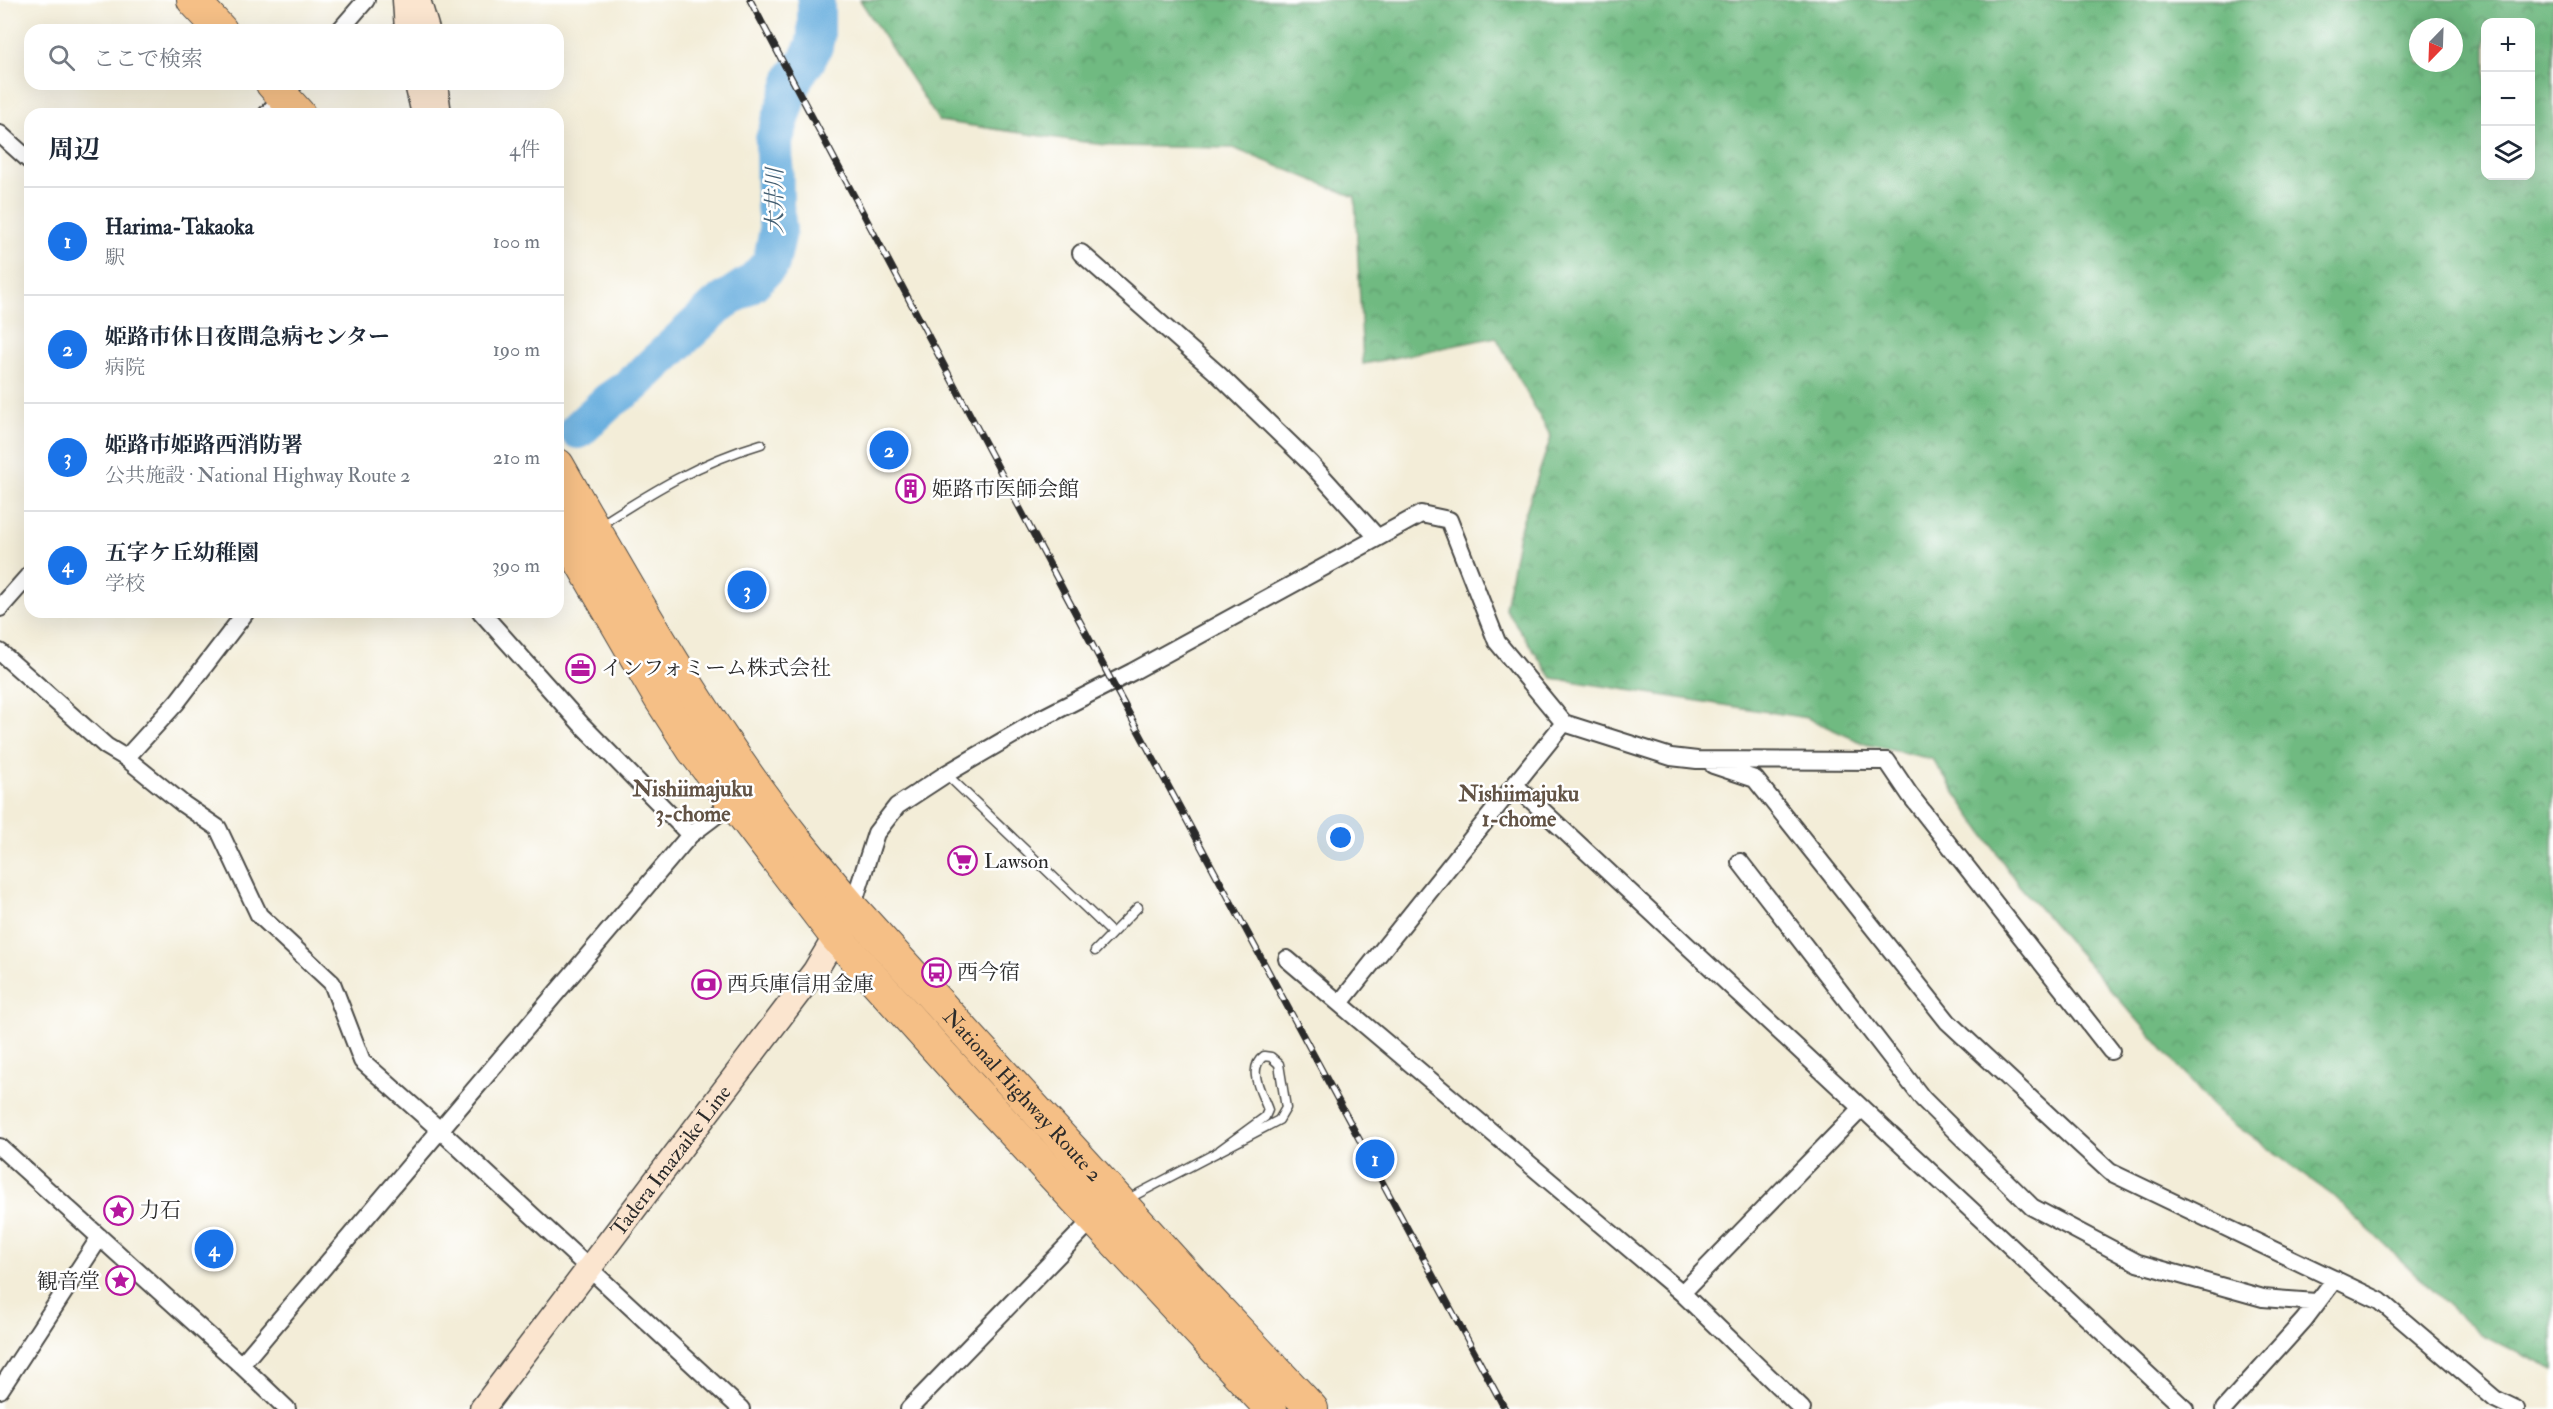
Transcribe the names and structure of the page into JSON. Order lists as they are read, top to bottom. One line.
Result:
{"streets":{"highway":["National Highway Route 2"],"main road":["Tadera Imazaike Line"]},"crossings":[["National Highway Route 2","Tadera Imazaike Line"]],"districts":["Nishiimajuku 3-chome","Nishiimajuku 1-chome"],"water":["大井川"],"places":{"building":["姫路市医師会館"],"office":["インフォミーム株式会社"],"supermarket":["Lawson"],"bus stop":["西今宿"],"bank":["西兵庫信用金庫"],"place":["力石","観音堂"]},"north":"bottom left","page":{"map_buttons":["+","−"],"search":"ここで検索","heading":["周辺","4件"],"list":[{"mark":"1","name":"Harima-Takaoka","note":"駅","value":"100 m"},{"mark":"2","name":"姫路市休日夜間急病センター","note":"病院","value":"190 m"},{"mark":"3","name":"姫路市姫路西消防署","note":"公共施設 · National Highway Route 2","value":"210 m"},{"mark":"4","name":"五字ケ丘幼稚園","note":"学校","value":"390 m"}],"pins":["2","3","1","4"]}}
